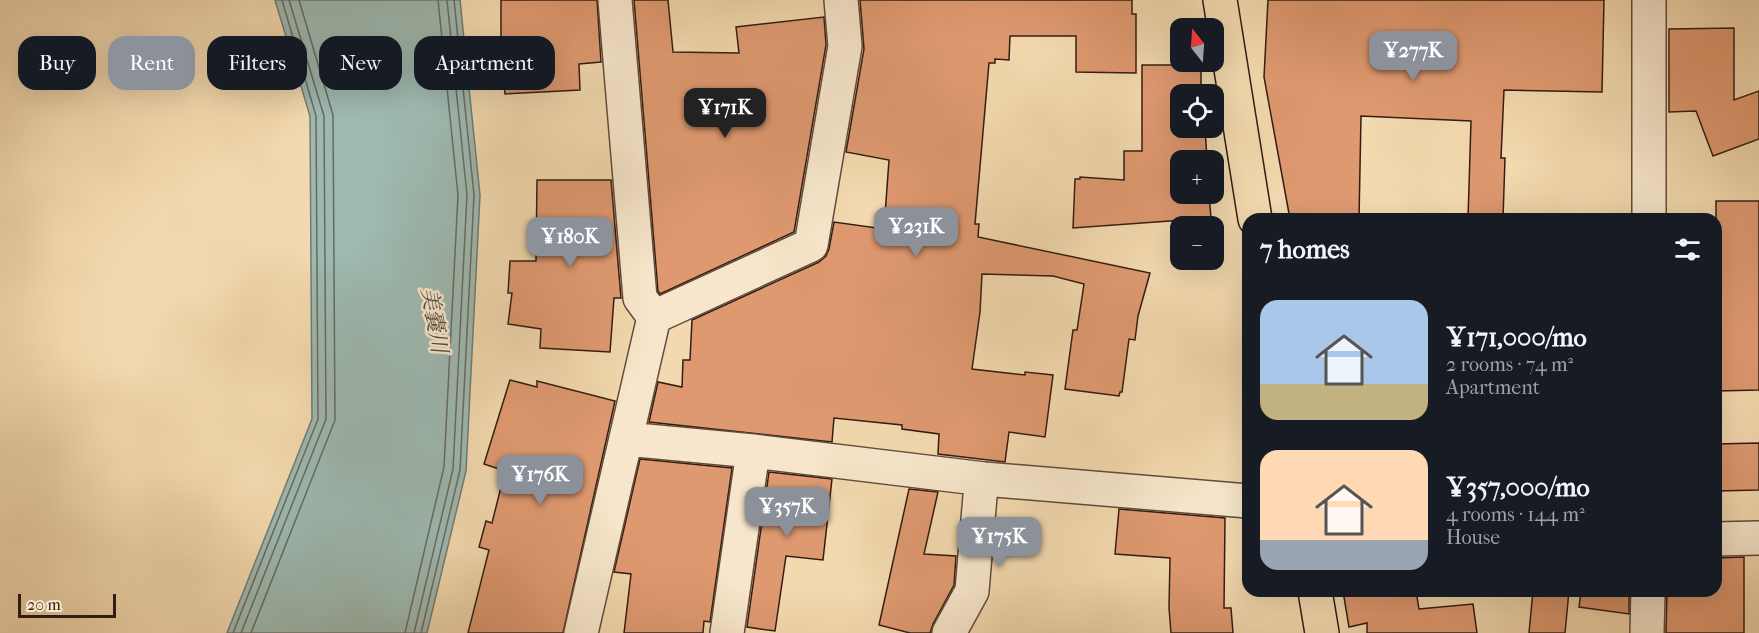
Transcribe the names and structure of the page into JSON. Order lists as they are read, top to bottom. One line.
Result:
{"water":["美嚢川"],"scale_bar":"20 m","north":"top","page":{"map_buttons":["+","−"],"price":["¥277K","¥171K","¥231K","¥180K","¥176K","¥357K","¥175K"],"chip":["Buy","Rent","Filters","New","Apartment"],"heading":"7 homes","list":[{"name":"¥171,000/mo","note":"2 rooms · 74 m² · Apartment"},{"name":"¥357,000/mo","note":"4 rooms · 144 m² · House"}],"scale":"20 m"}}
